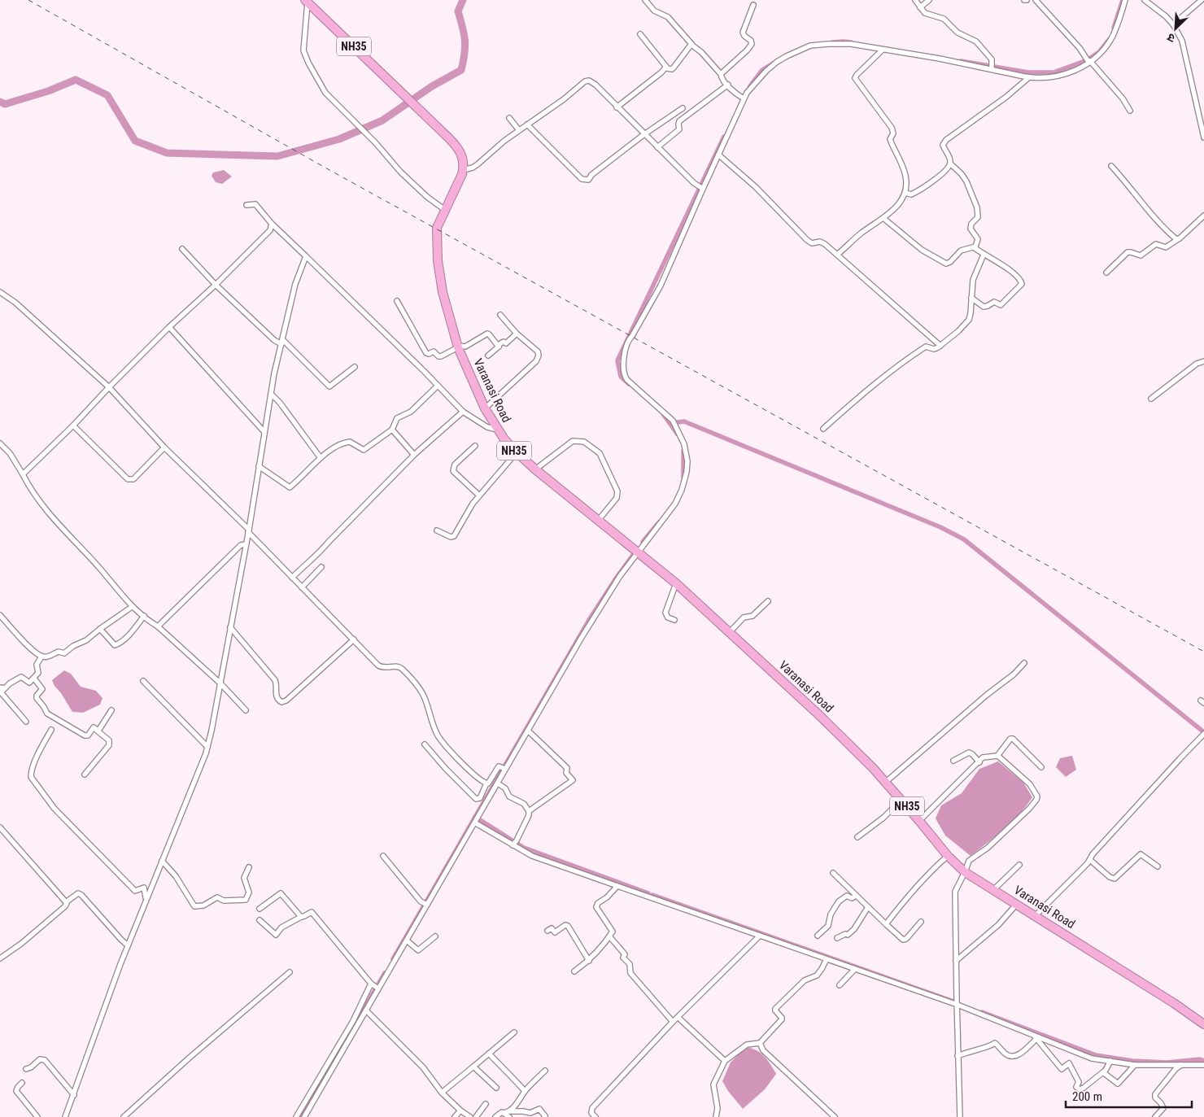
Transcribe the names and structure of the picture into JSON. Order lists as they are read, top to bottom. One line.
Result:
{"streets":{"highway":["NH35","Varanasi Road"]},"crossings":[["NH35","Varanasi Road"]],"scale_bar":"200 m","north":"bottom left"}
